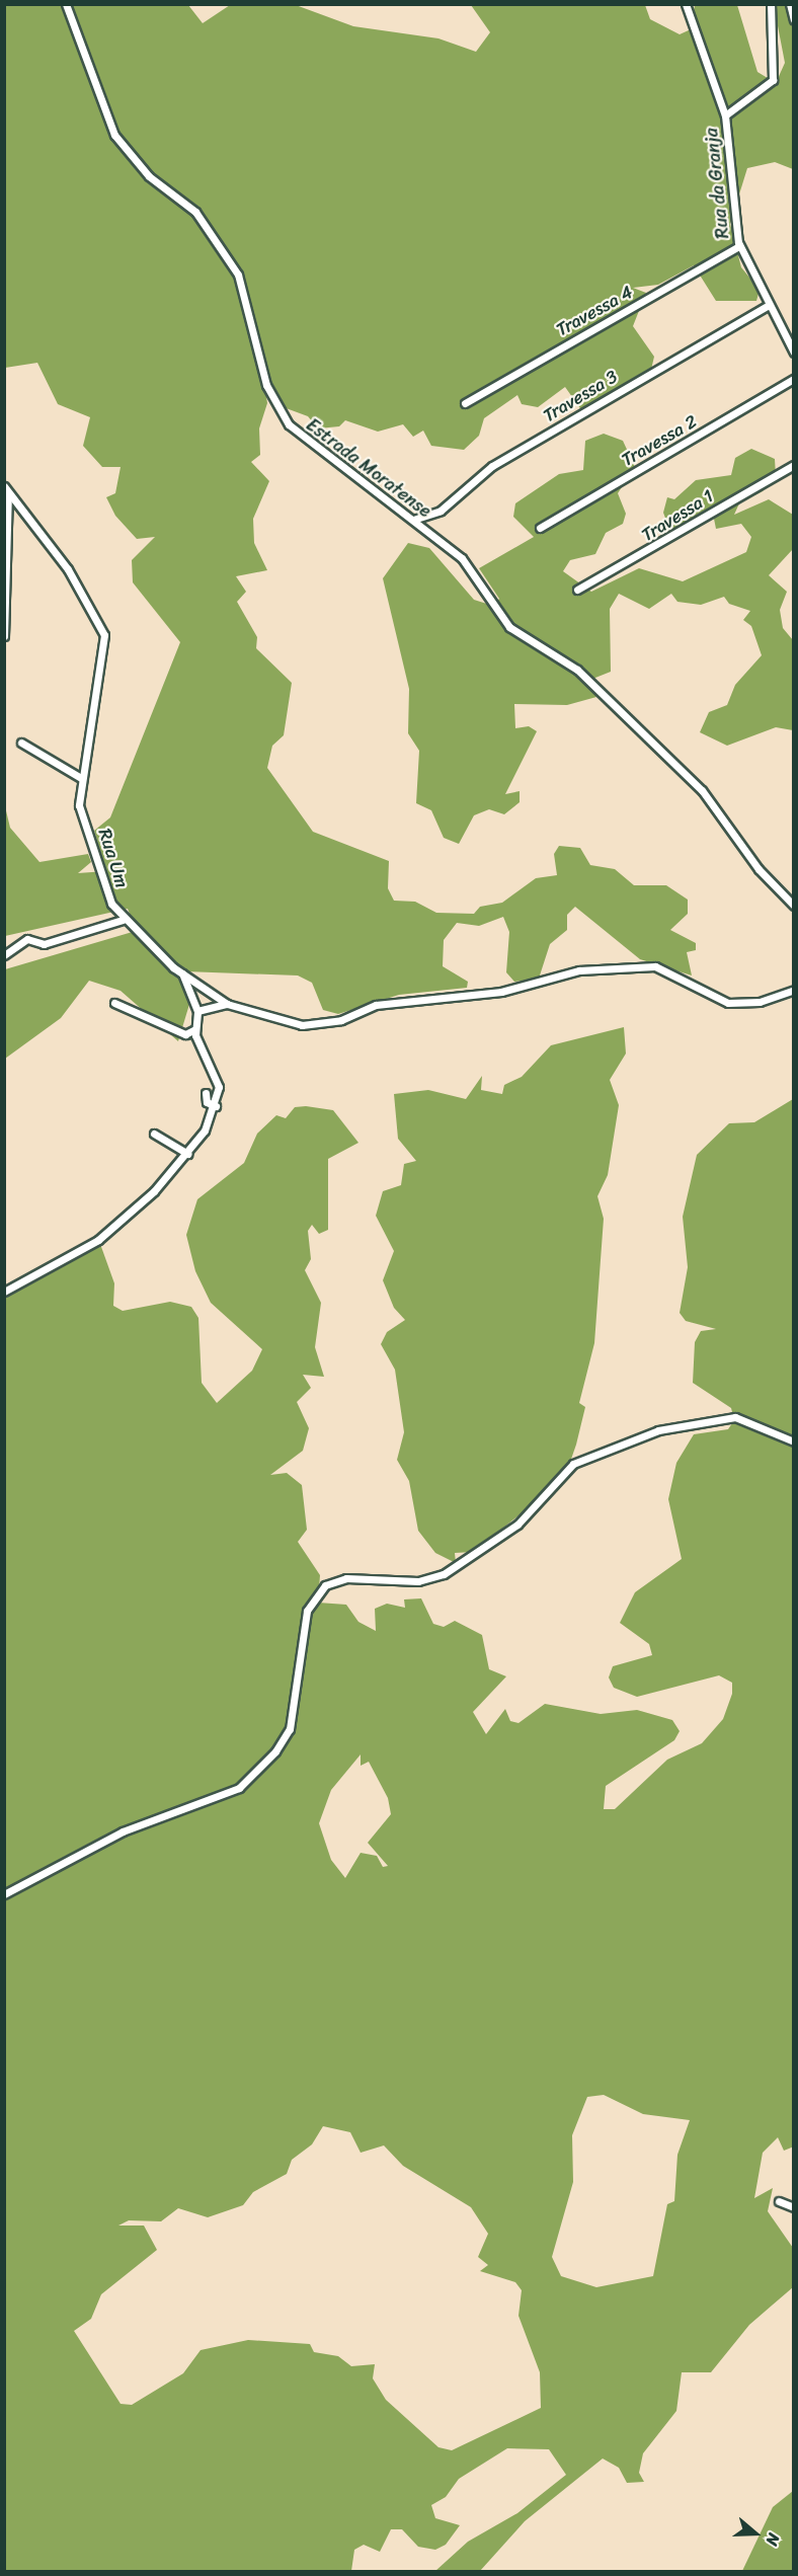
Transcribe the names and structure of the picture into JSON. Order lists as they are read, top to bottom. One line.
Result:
{"streets":{"street":["Rua da Granja","Travessa 4","Travessa 3","Travessa 2","Estrada Moratense","Travessa 1","Rua Um"]},"crossings":[["Rua da Granja","Travessa 4"],["Rua da Granja","Travessa 3"],["Travessa 3","Estrada Moratense"]],"north":"right"}
